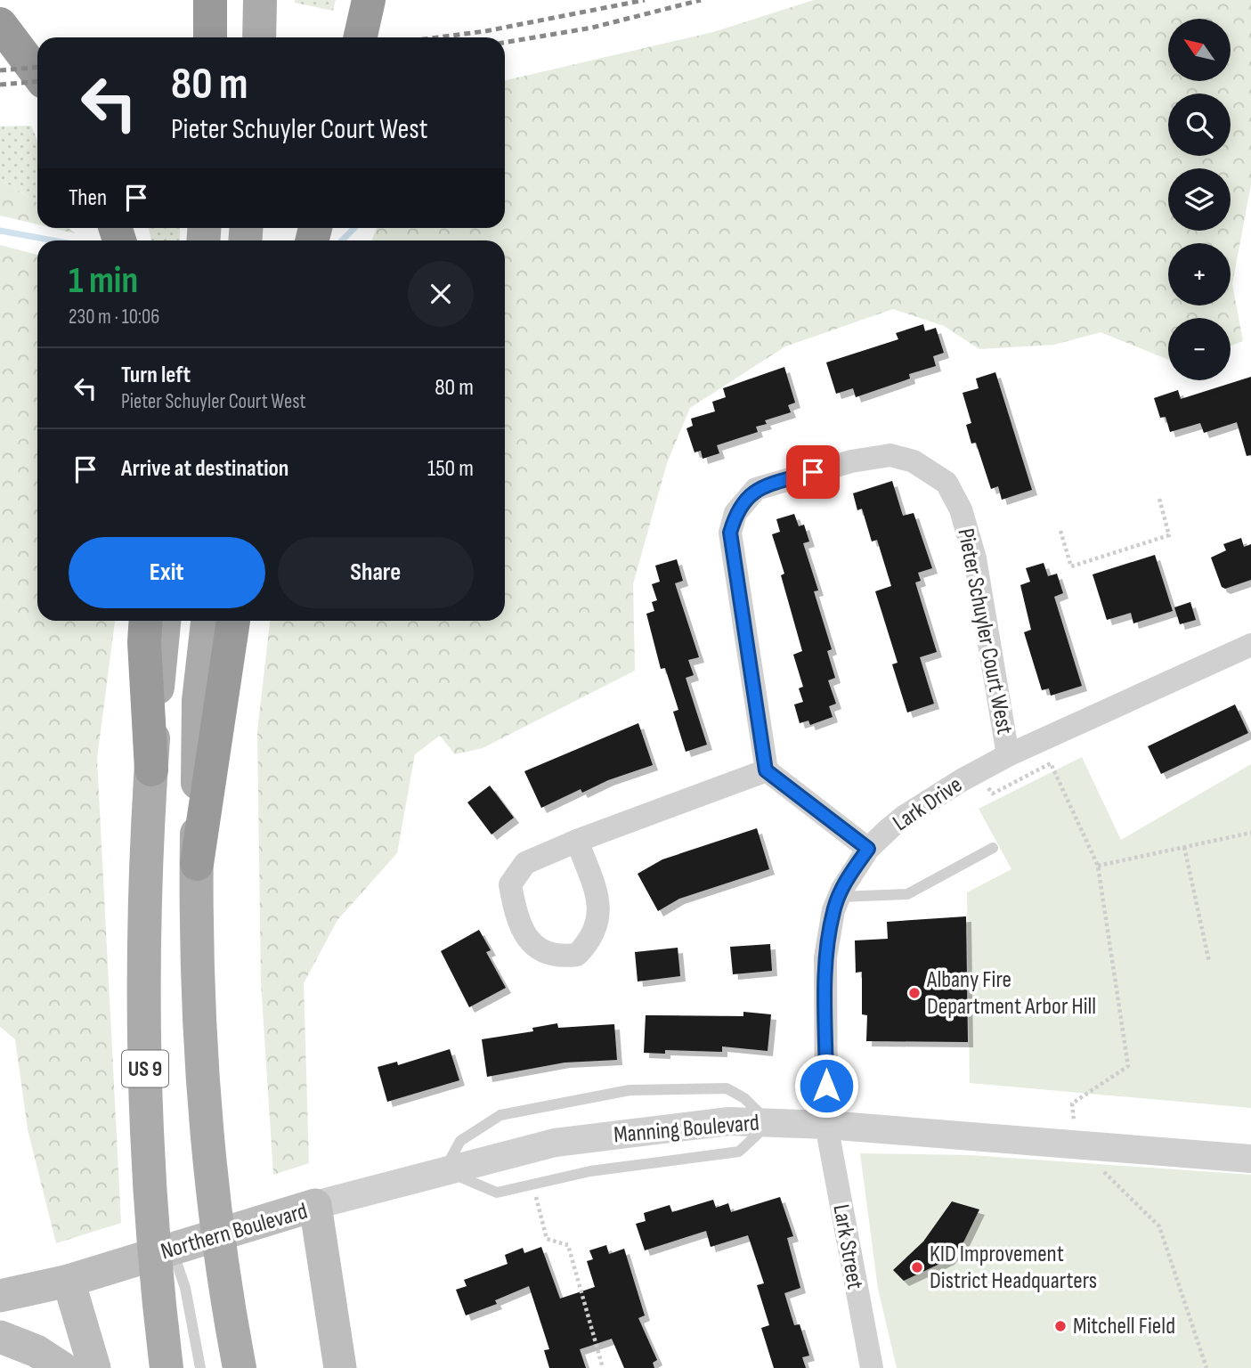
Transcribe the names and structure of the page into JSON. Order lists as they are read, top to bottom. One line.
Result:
{"streets":{"main road":["US 9","Northern Boulevard"],"street":["Pieter Schuyler Court West","Lark Drive","Manning Boulevard","Lark Street"]},"crossings":[["Pieter Schuyler Court West","Lark Drive"],["Lark Drive","Manning Boulevard"],["Lark Drive","Lark Street"],["Manning Boulevard","Northern Boulevard"],["Manning Boulevard","Lark Street"]],"places":["Albany Fire Department Arbor Hill","KID Improvement District Headquarters","Mitchell Field"],"north":"top left","page":{"map_buttons":["+","−"],"turn":["80 m","Pieter Schuyler Court West"],"then":"Then","heading":["1 min","230 m · 10:06"],"list":[{"name":"Turn left","note":"Pieter Schuyler Court West","value":"80 m"},{"name":"Arrive at destination","value":"150 m"}],"buttons":["Exit","Share"]}}
